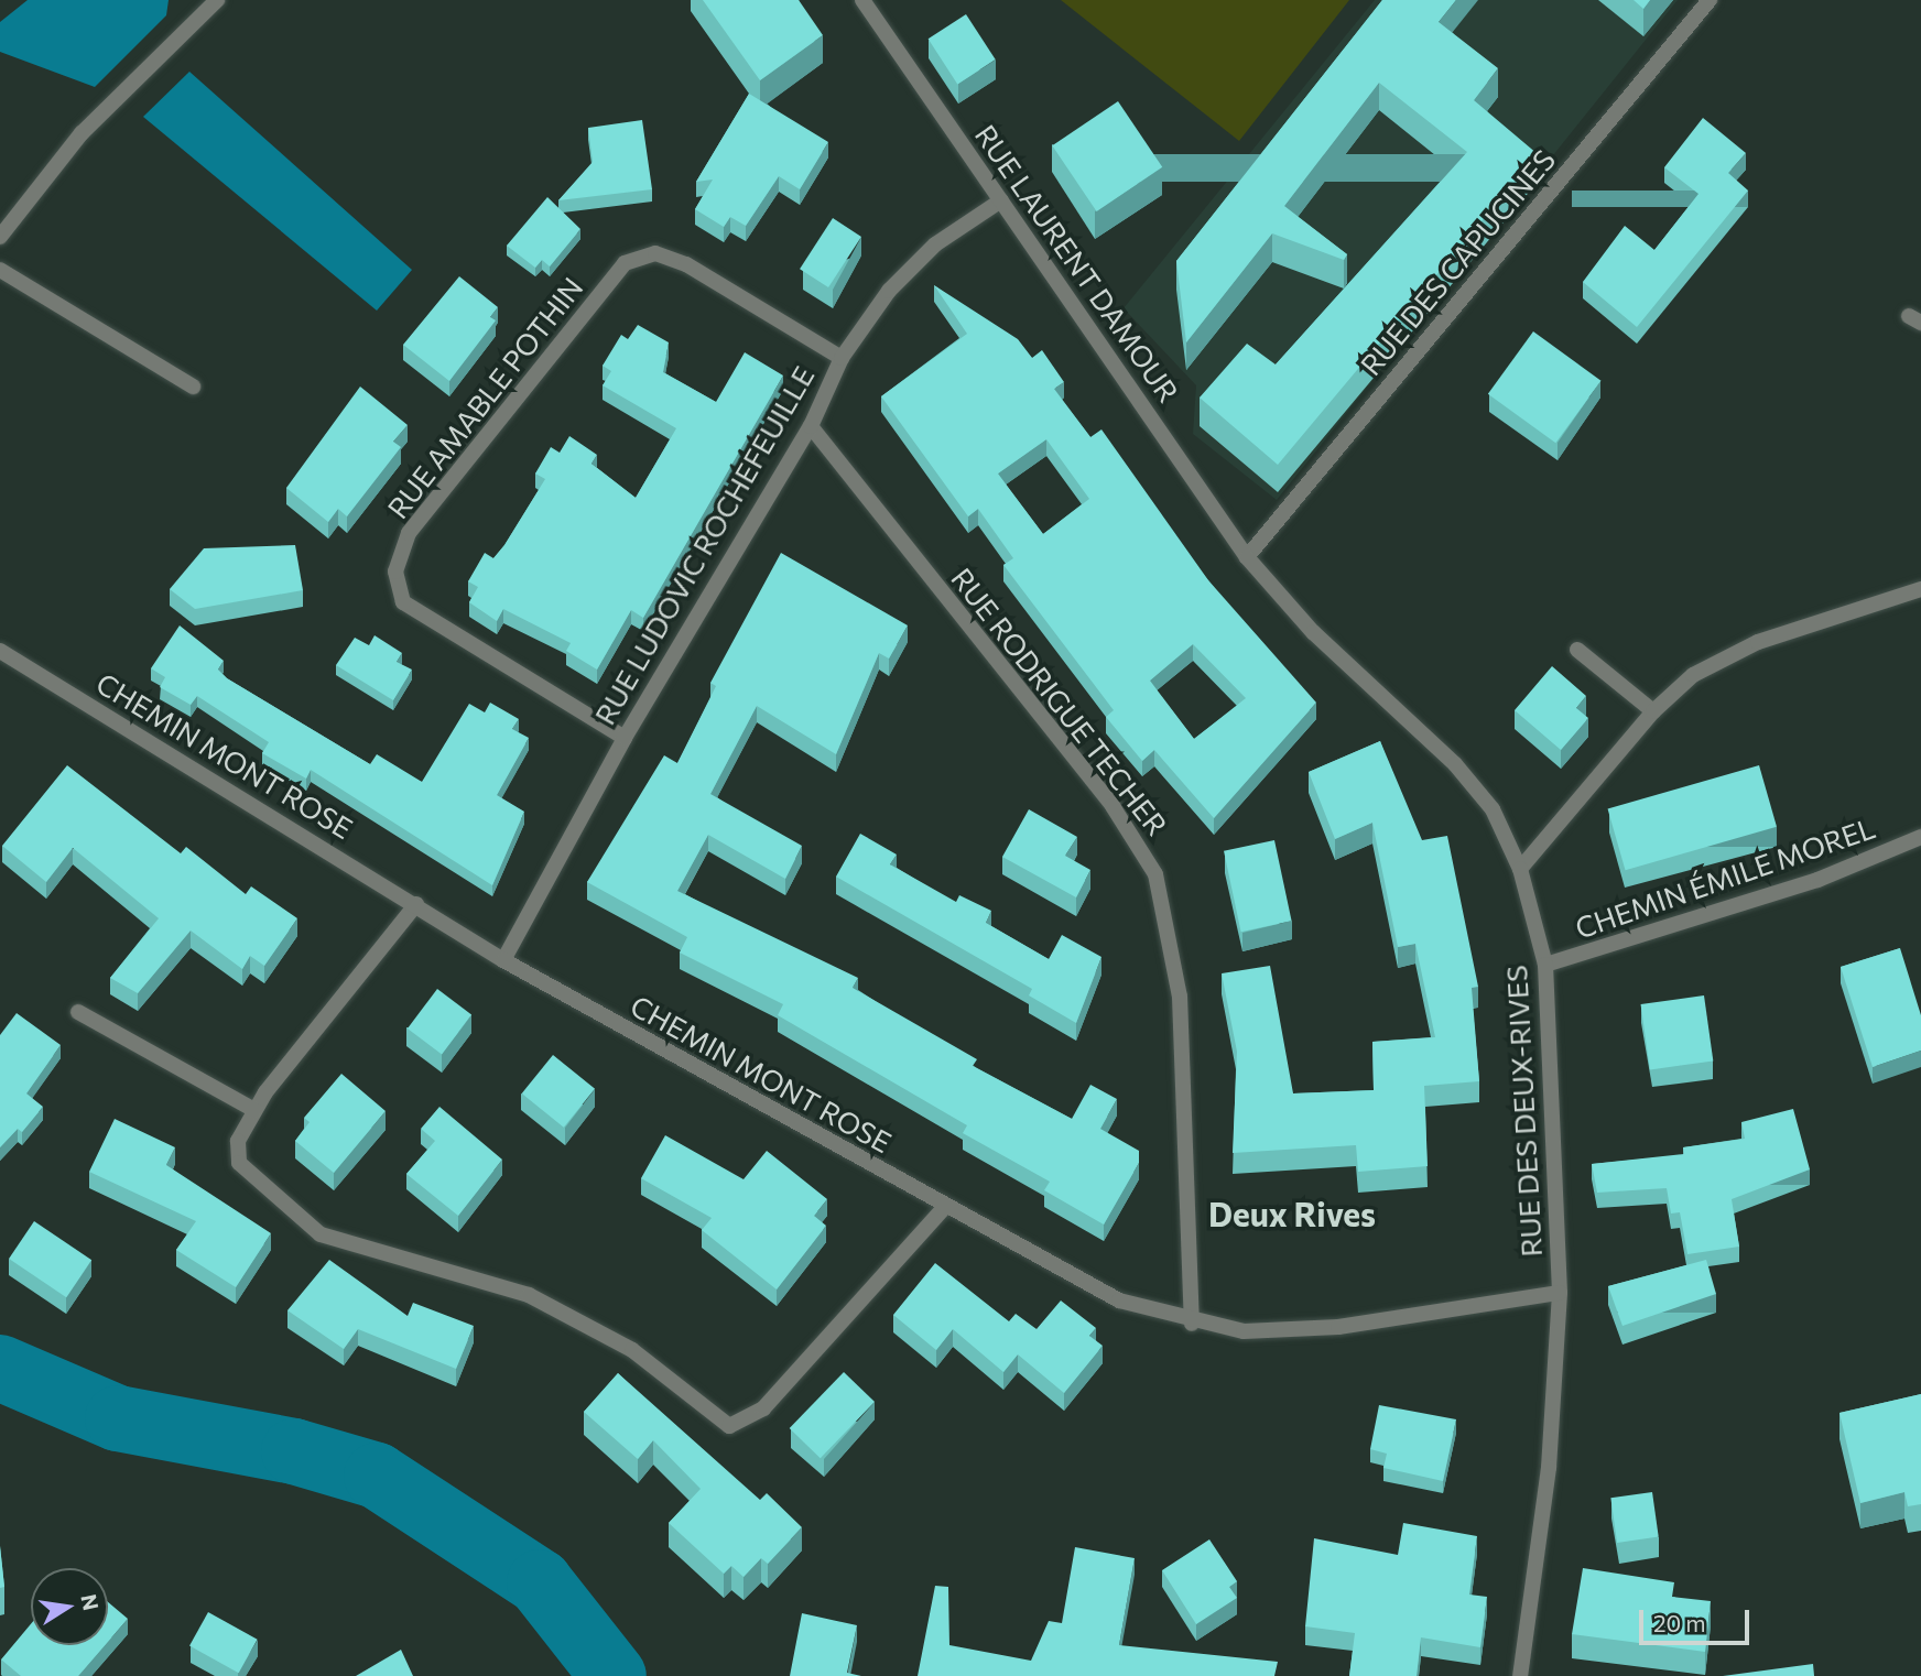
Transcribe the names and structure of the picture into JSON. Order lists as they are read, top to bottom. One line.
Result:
{"streets":{"street":["RUE DES CAPUCINES","RUE LAURENT DAMOUR","RUE AMABLE POTHIN","RUE LUDOVIC ROCHEFEUILLE","RUE RODRIGUE TECHER","CHEMIN MONT ROSE","CHEMIN ÉMILE MOREL","RUE DES DEUX-RIVES"]},"crossings":[["RUE DES CAPUCINES","RUE LAURENT DAMOUR"],["RUE DES CAPUCINES","RUE DES DEUX-RIVES"],["RUE LAURENT DAMOUR","RUE LUDOVIC ROCHEFEUILLE"],["RUE LAURENT DAMOUR","RUE DES DEUX-RIVES"],["RUE AMABLE POTHIN","RUE LUDOVIC ROCHEFEUILLE"],["RUE LUDOVIC ROCHEFEUILLE","RUE RODRIGUE TECHER"],["RUE LUDOVIC ROCHEFEUILLE","CHEMIN MONT ROSE"],["RUE RODRIGUE TECHER","CHEMIN MONT ROSE"],["CHEMIN MONT ROSE","RUE DES DEUX-RIVES"],["CHEMIN ÉMILE MOREL","RUE DES DEUX-RIVES"]],"districts":["Deux Rives"],"scale_bar":"20 m","north":"right"}
